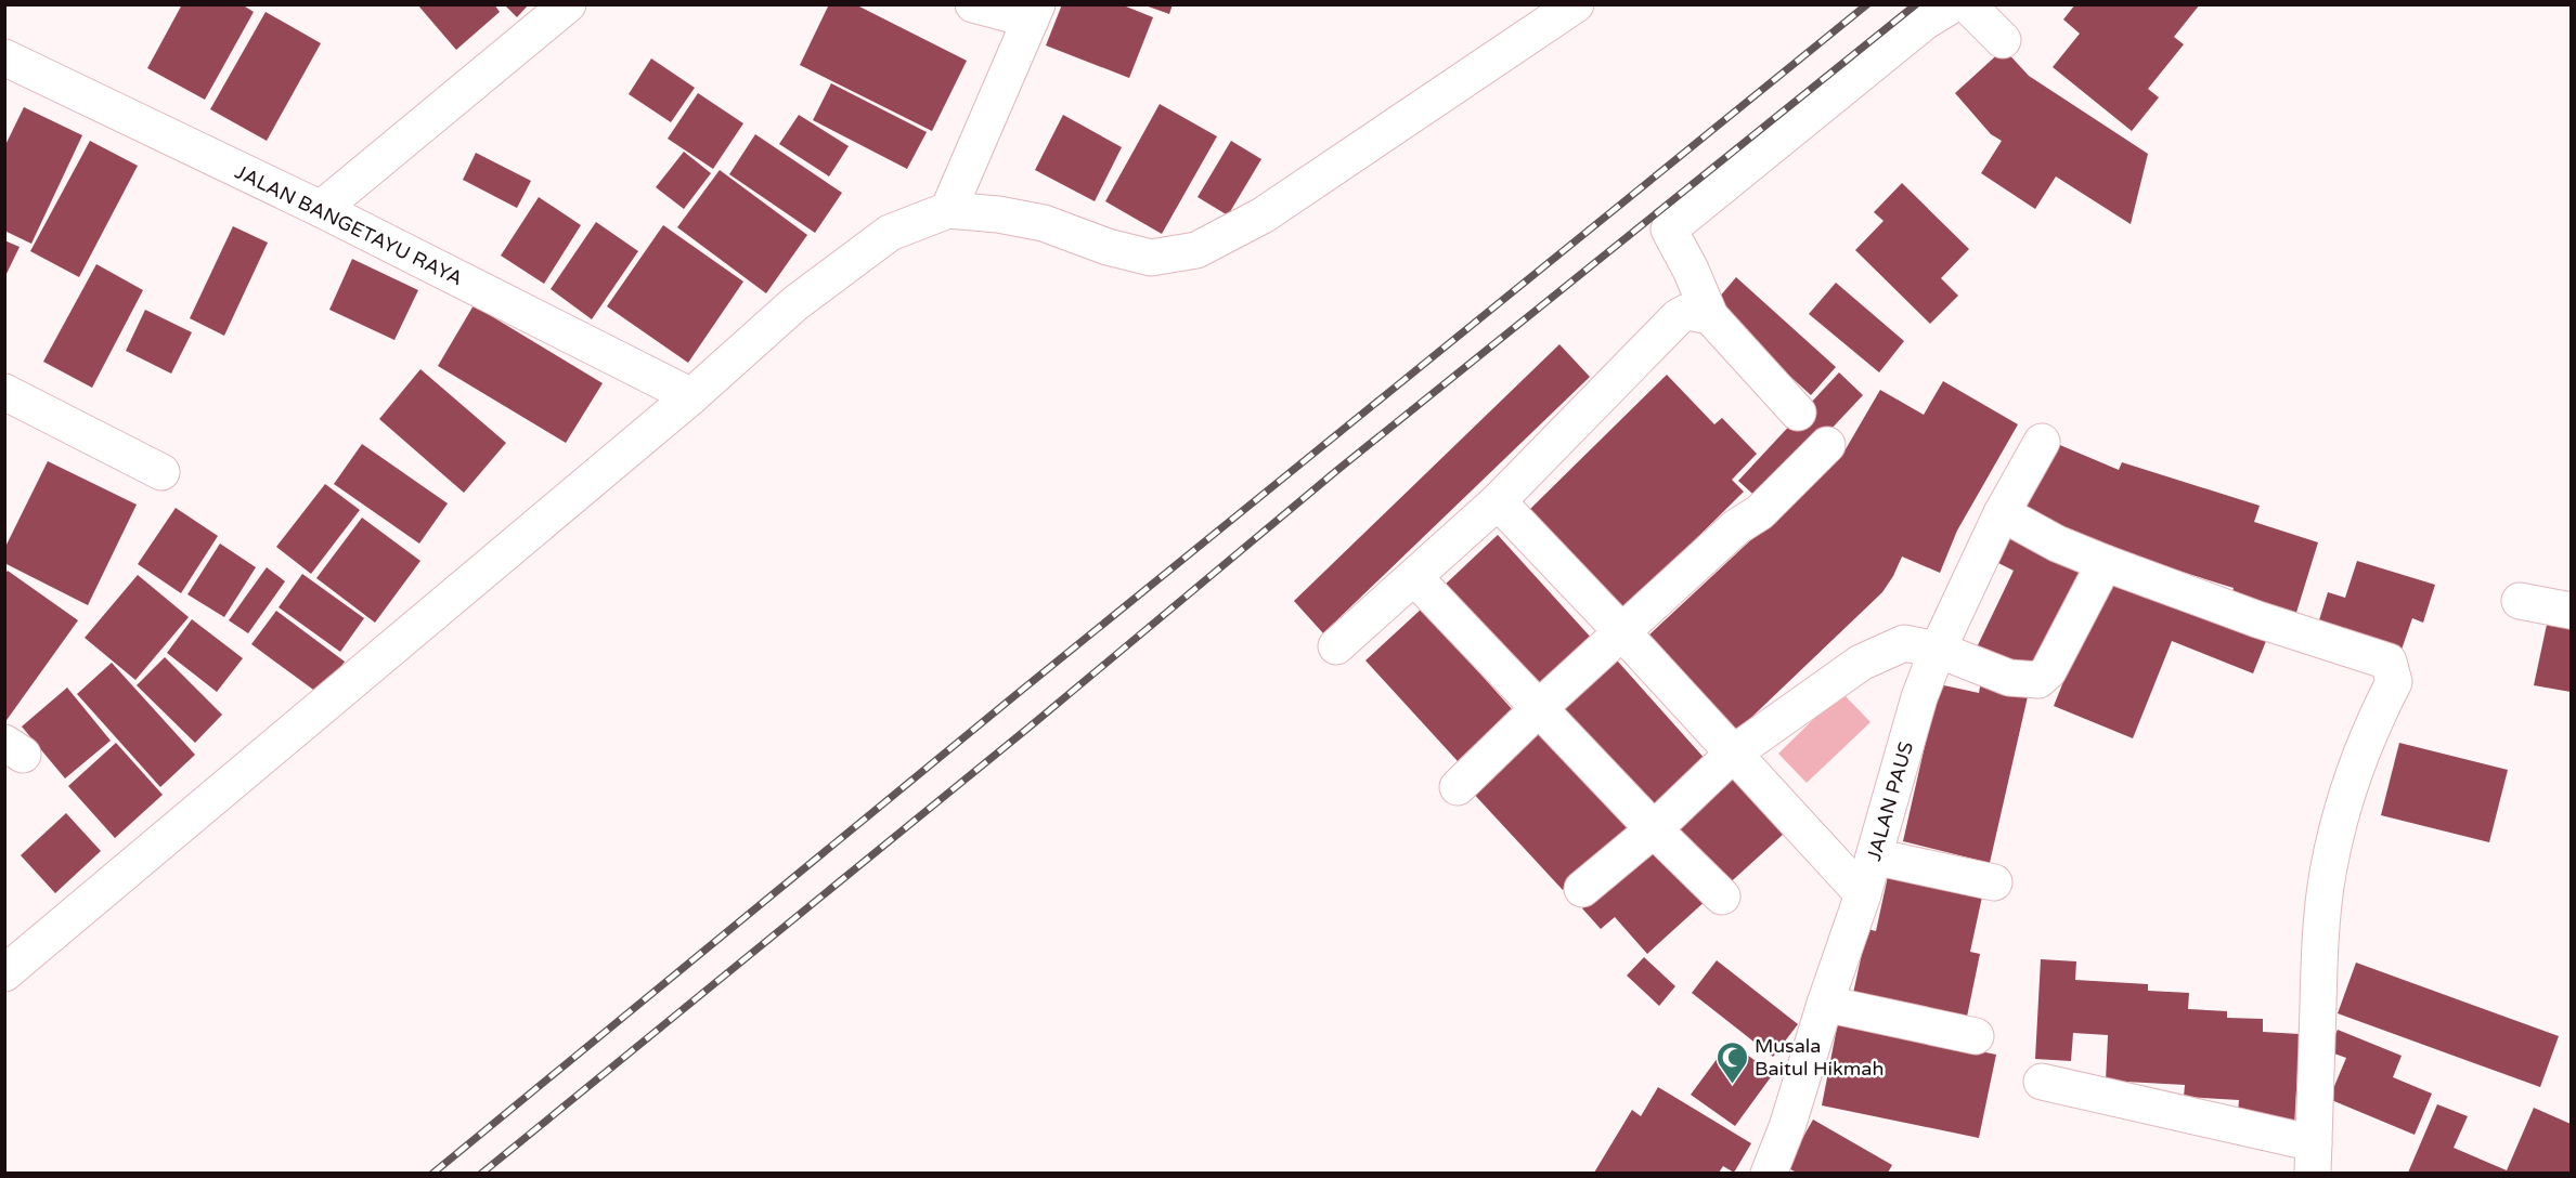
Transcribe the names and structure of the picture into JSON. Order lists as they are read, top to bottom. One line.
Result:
{"streets":{"street":["JALAN BANGETAYU RAYA","JALAN PAUS"]},"places":{"mosque":["Musala Baitul Hikmah"]}}
